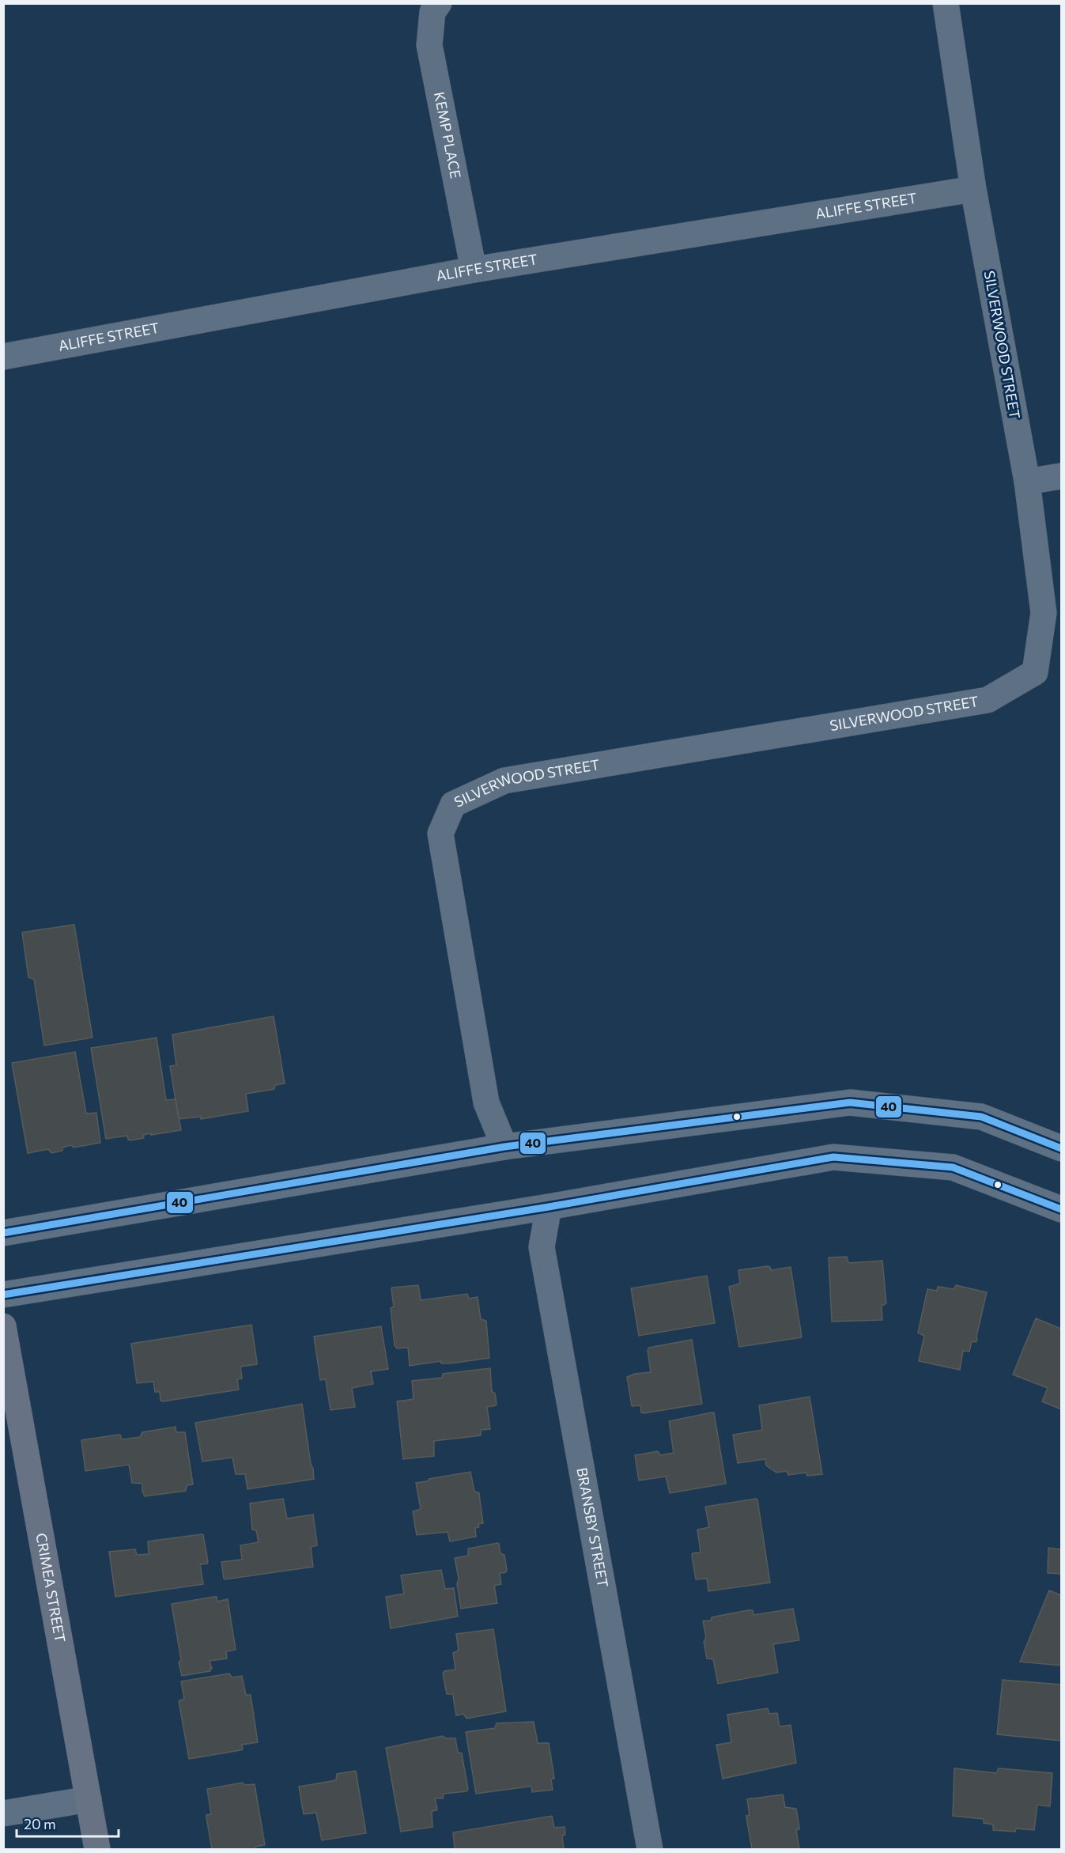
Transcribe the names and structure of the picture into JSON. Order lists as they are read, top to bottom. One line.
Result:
{"streets":{"main road":["CRIMEA STREET"],"street":["KEMP PLACE","ALIFFE STREET","SILVERWOOD STREET","BRANSBY STREET"]},"crossings":[["KEMP PLACE","ALIFFE STREET"],["ALIFFE STREET","SILVERWOOD STREET"]],"lines":["transit line 40"],"scale_bar":"20 m"}
